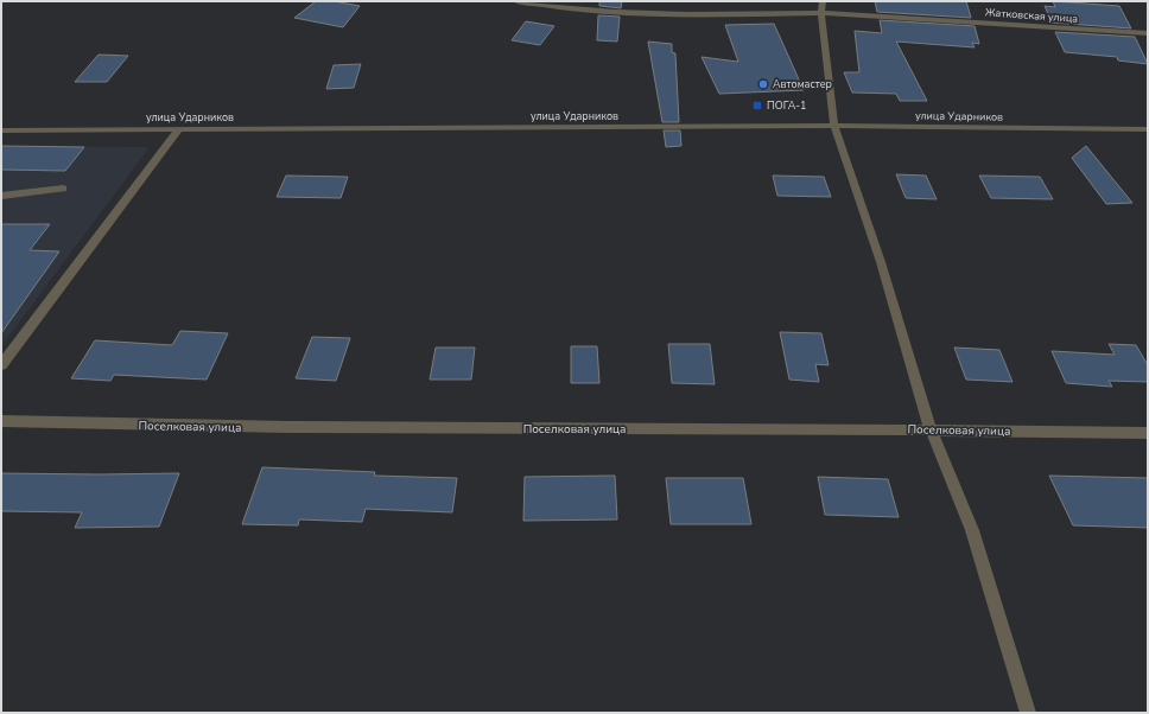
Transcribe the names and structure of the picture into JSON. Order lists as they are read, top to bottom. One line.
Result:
{"streets":{"street":["Жатковская улица","улица Ударников","Поселковая улица"]},"places":{"other":["Автомастер"],"transit":["ПОГА-1"]}}
